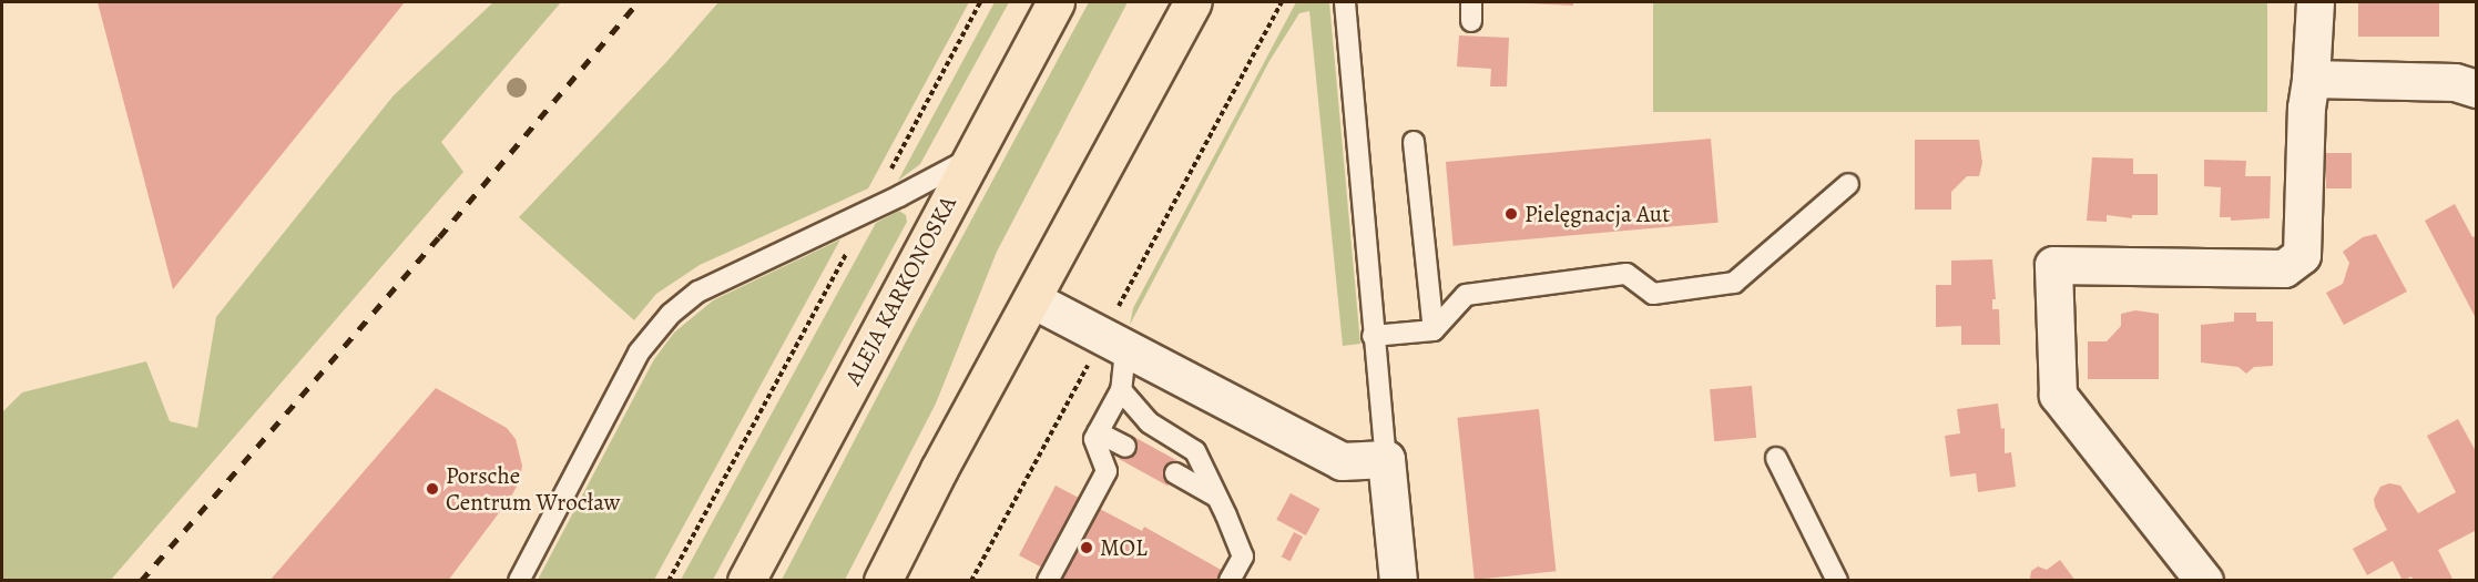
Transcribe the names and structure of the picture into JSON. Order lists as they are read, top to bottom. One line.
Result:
{"streets":{"main road":["ALEJA KARKONOSKA"]},"places":["Pielęgnacja Aut","Porsche Centrum Wrocław","MOL"]}
